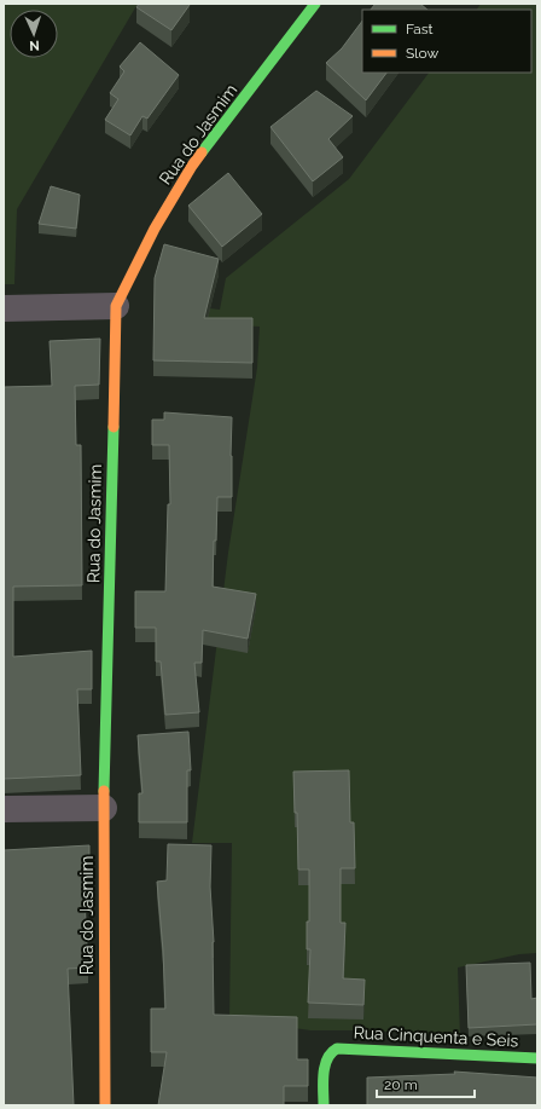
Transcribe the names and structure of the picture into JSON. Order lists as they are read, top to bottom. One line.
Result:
{"streets":{"street":["Rua do Jasmim","Rua Cinquenta e Seis"]},"legend":["Fast","Slow"],"scale_bar":"20 m","north":"bottom"}
